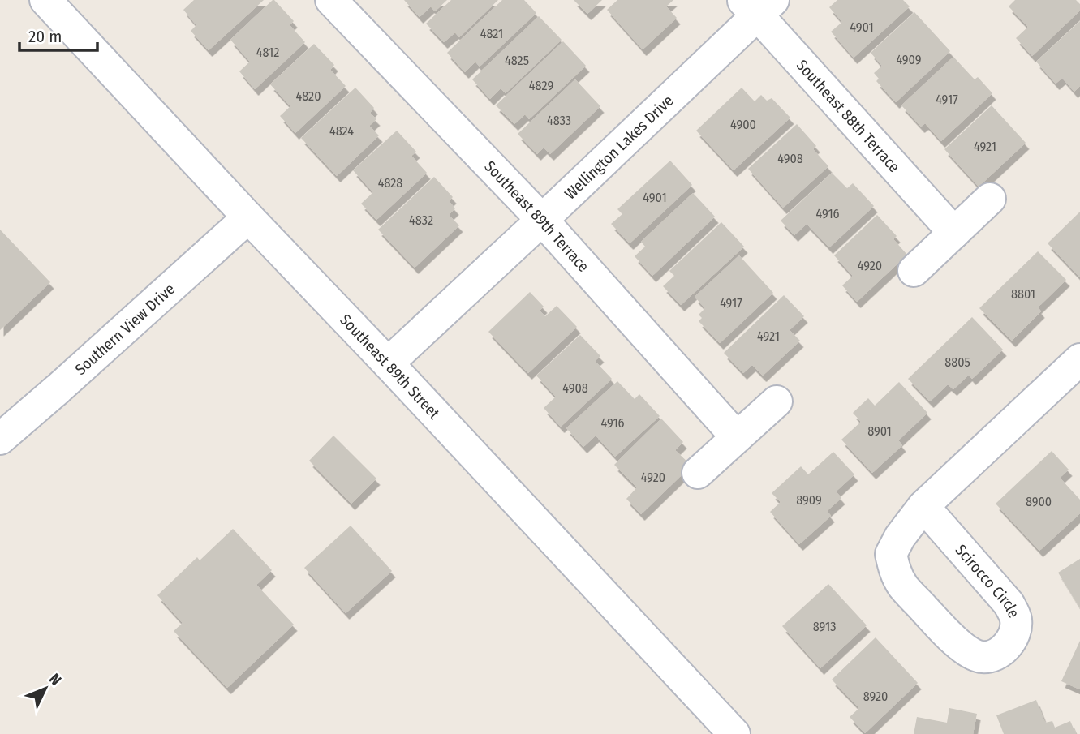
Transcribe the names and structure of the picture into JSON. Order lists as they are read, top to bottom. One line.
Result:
{"streets":{"street":["Southeast 88th Terrace","Wellington Lakes Drive","Southeast 89th Terrace","Southern View Drive","Southeast 89th Street","Scirocco Circle"]},"crossings":[["Southeast 88th Terrace","Wellington Lakes Drive"],["Wellington Lakes Drive","Southeast 89th Terrace"],["Wellington Lakes Drive","Southeast 89th Street"],["Southern View Drive","Southeast 89th Street"]],"house_numbers":["4901","4821","4812","4909","4825","4829","4820","4917","4833","4900","4824","4921","4908","4828","4901","4916","4832","4920","8801","4917","4921","8805","4908","4916","8901","4920","8909","8900","8913","8920"],"scale_bar":"20 m","north":"top right"}
